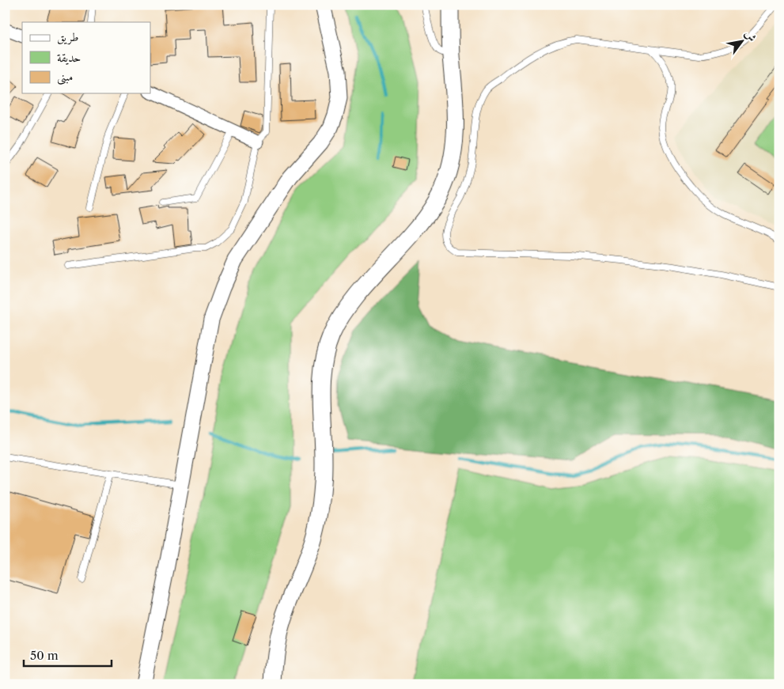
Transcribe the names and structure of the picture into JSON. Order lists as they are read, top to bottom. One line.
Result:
{"legend":["طريق","حديقة","مبنى"],"scale_bar":"50 m","north":"top right"}
